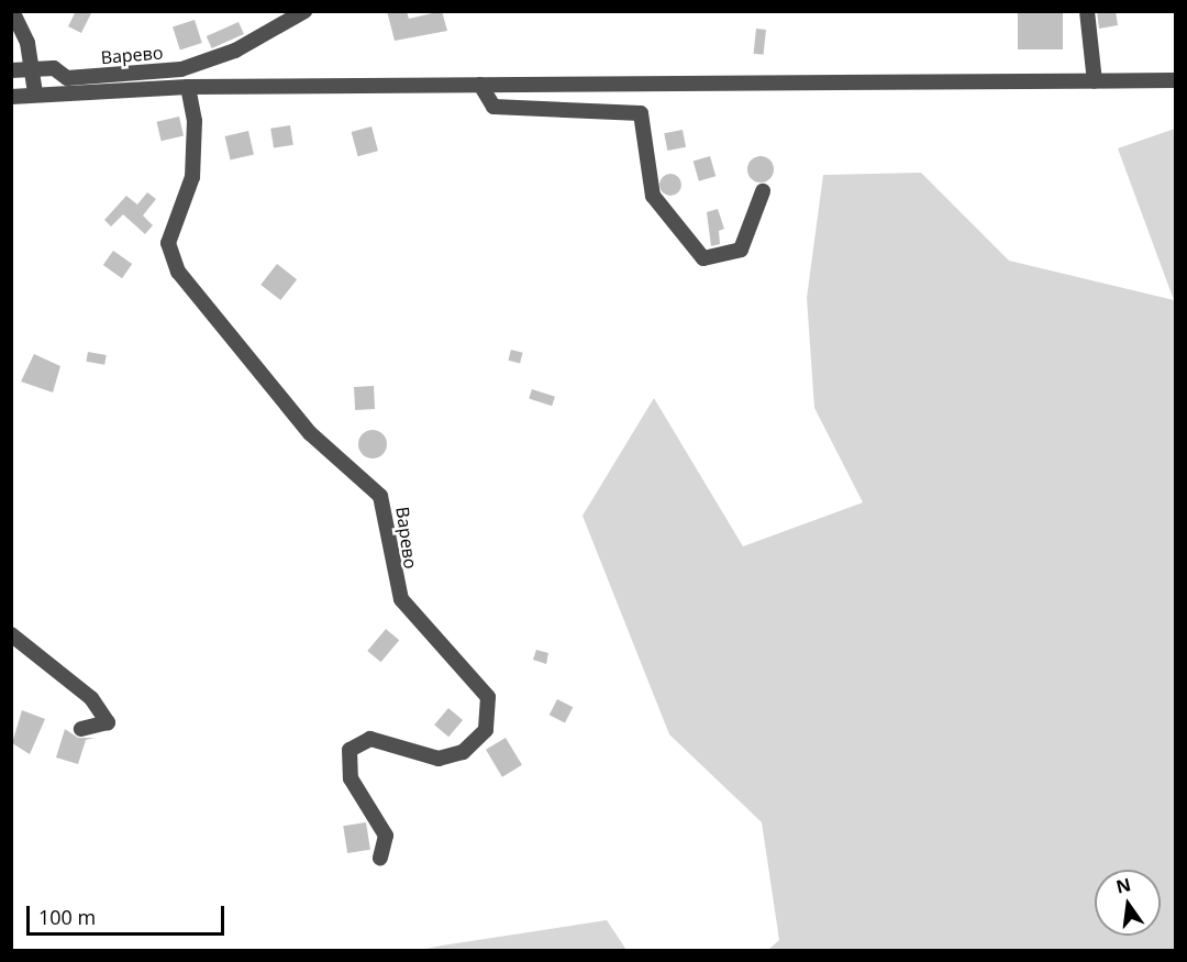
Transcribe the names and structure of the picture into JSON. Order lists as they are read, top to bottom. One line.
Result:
{"streets":{"street":["Варево"]},"scale_bar":"100 m","north":"top"}
